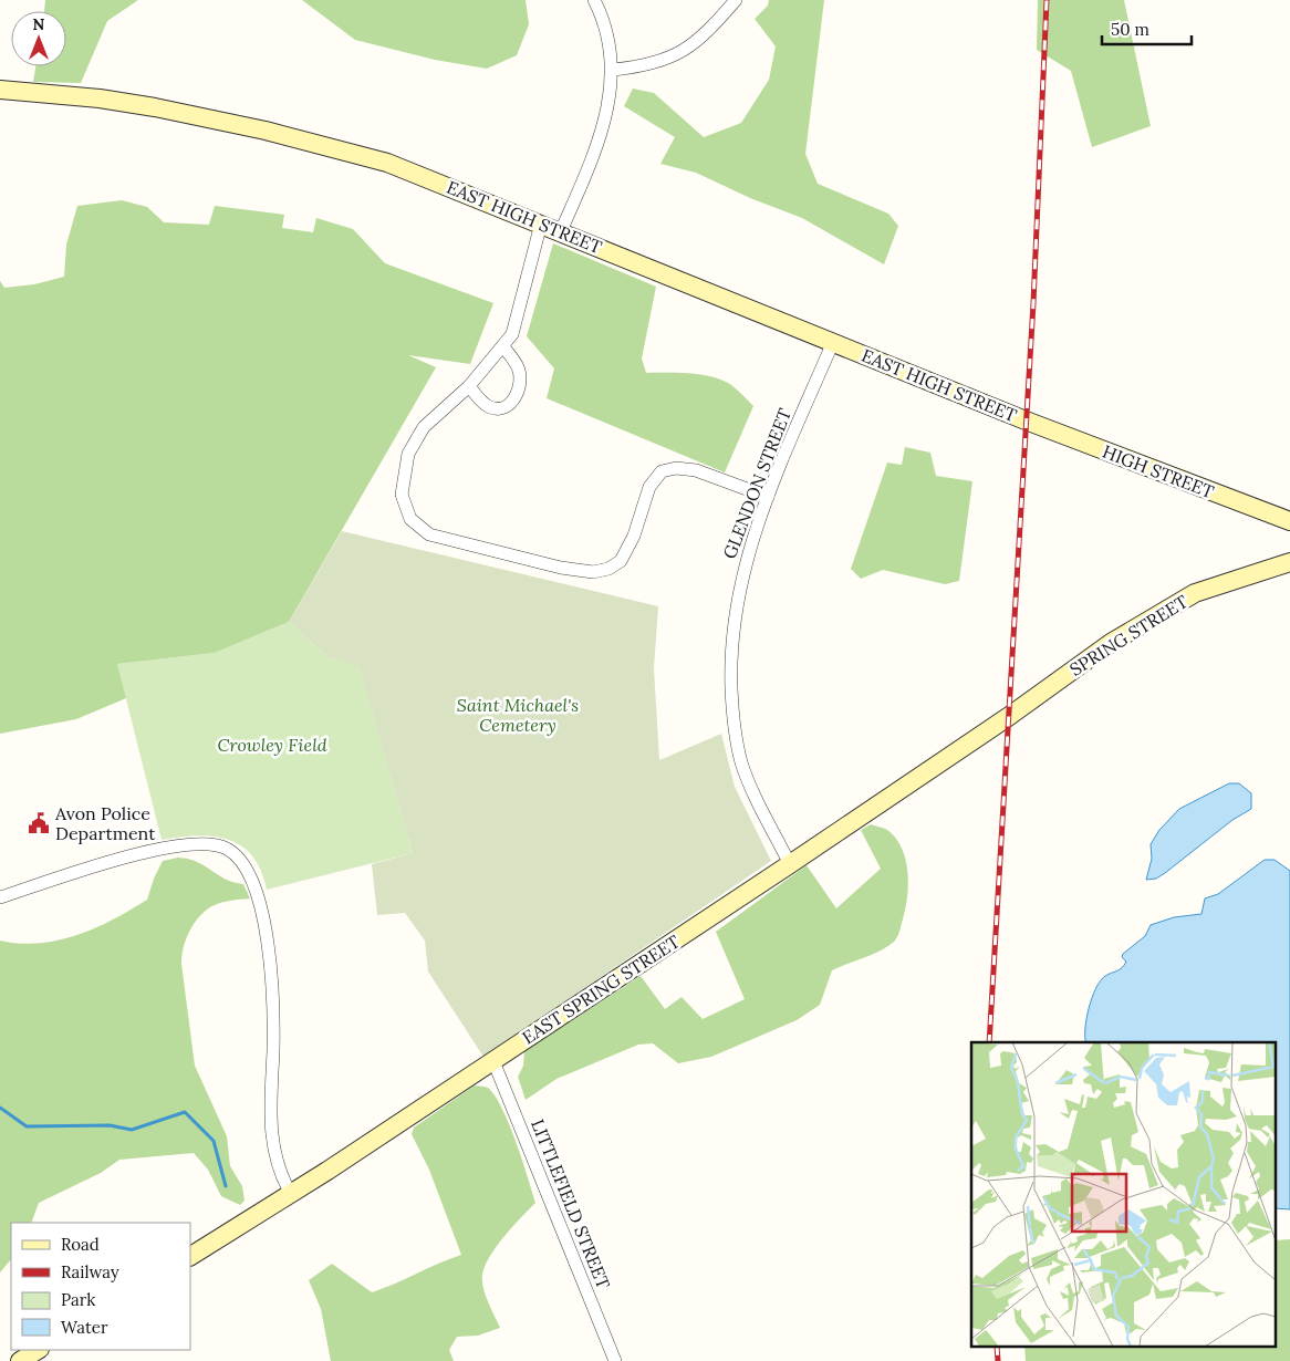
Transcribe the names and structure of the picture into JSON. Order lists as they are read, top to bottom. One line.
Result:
{"streets":{"main road":["EAST HIGH STREET","HIGH STREET","SPRING STREET","EAST SPRING STREET"],"street":["GLENDON STREET","LITTLEFIELD STREET"]},"crossings":[["EAST HIGH STREET","HIGH STREET"],["EAST HIGH STREET","GLENDON STREET"],["GLENDON STREET","EAST SPRING STREET"],["SPRING STREET","EAST SPRING STREET"],["EAST SPRING STREET","LITTLEFIELD STREET"]],"parks":["Saint Michael's Cemetery","Crowley Field"],"places":{"public building":["Avon Police Department"]},"legend":["Road","Railway","Park","Water"],"scale_bar":"50 m","north":"top"}
